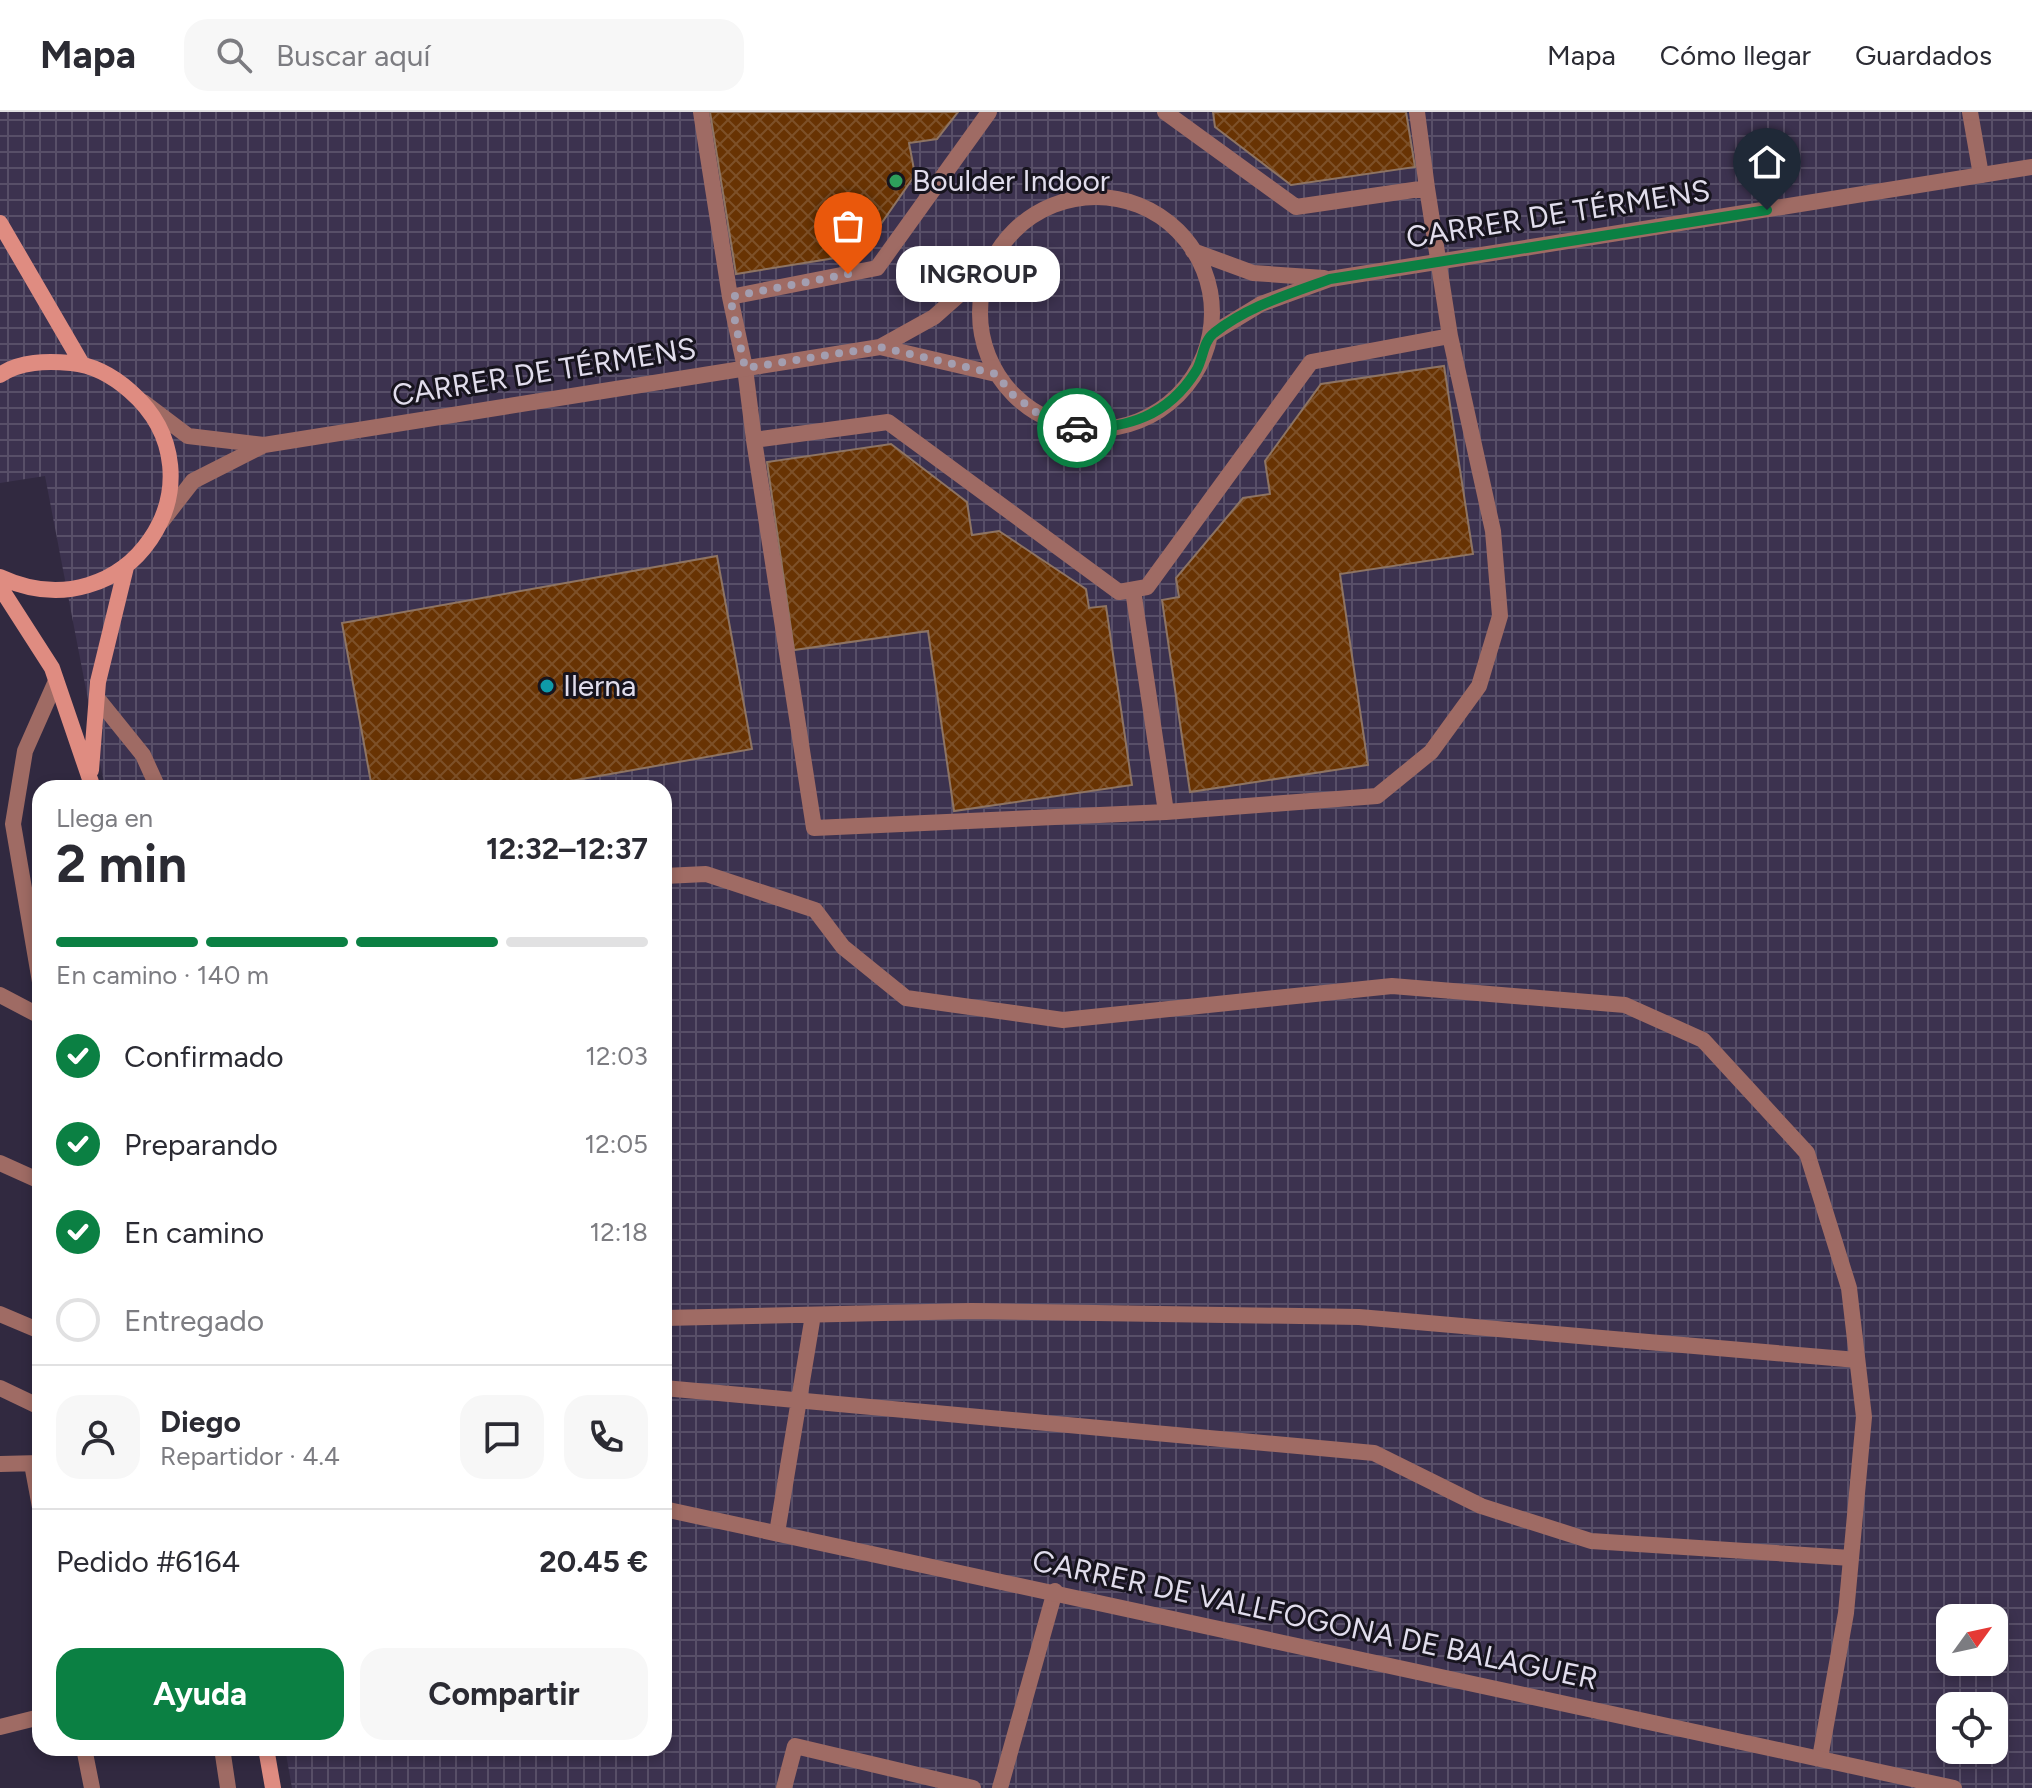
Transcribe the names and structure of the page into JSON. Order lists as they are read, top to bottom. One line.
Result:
{"streets":{"street":["CARRER DE TÉRMENS","CARRER DE VALLFOGONA DE BALAGUER"]},"places":["Boulder Indoor","INGROUP","Ilerna"],"north":"top right","page":{"header":"Mapa","search":"Buscar aquí","nav":["Mapa","Cómo llegar","Guardados"],"bubble":"INGROUP","heading":["2 min","Llega en","12:32–12:37"],"panel":["Diego","Repartidor · 4.4","Pedido #6164","20.45 €"],"bar":"En camino · 140 m","list":[["Confirmado","12:03"],["Preparando","12:05"],["En camino","12:18"],"Entregado"],"buttons":["Ayuda","Compartir"]}}
